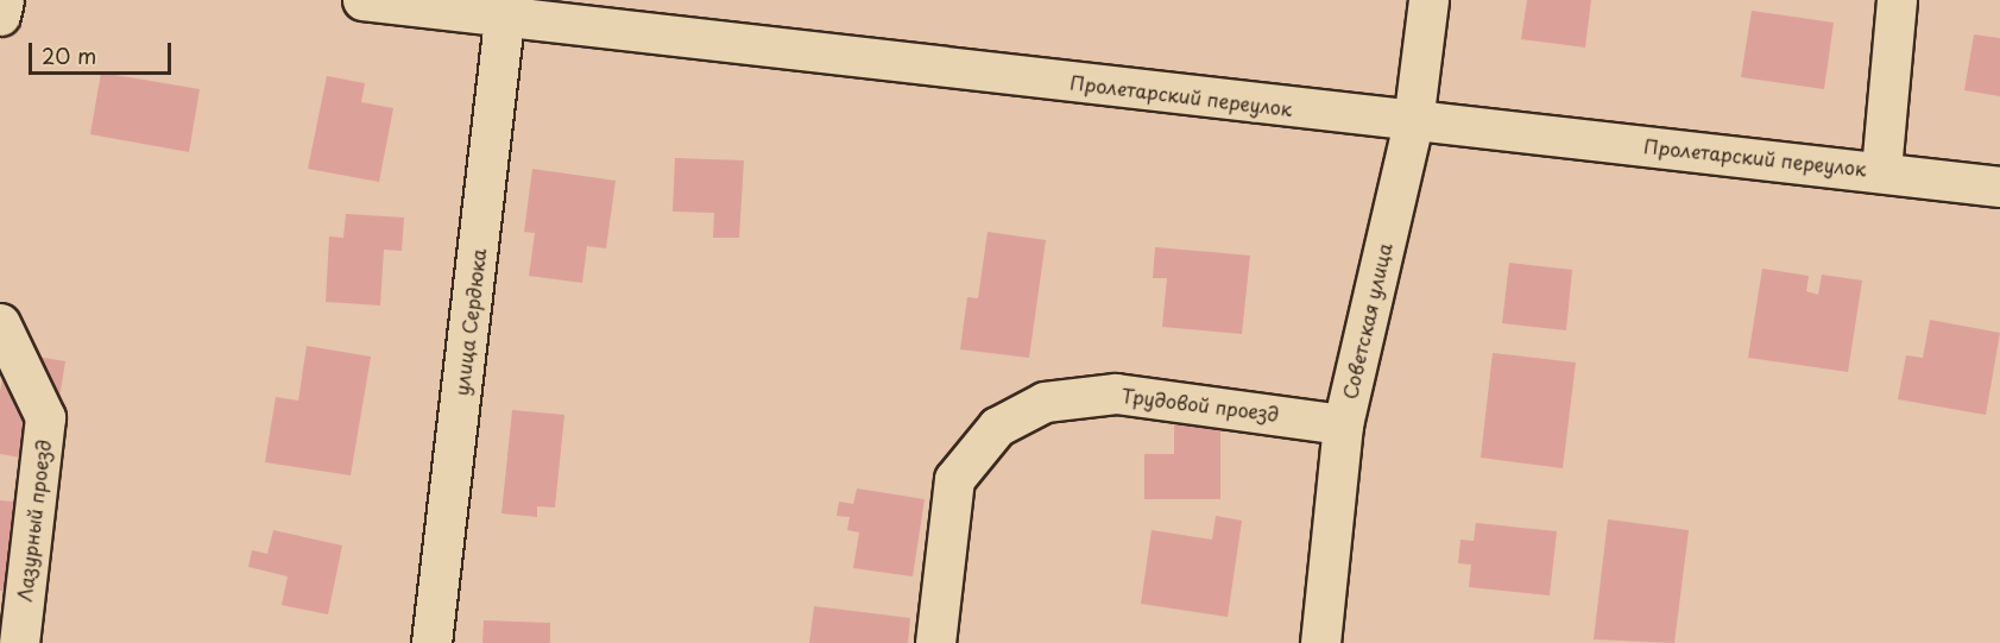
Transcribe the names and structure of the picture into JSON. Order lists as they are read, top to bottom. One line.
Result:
{"streets":{"street":["Пролетарский переулок","Советская улица","улица Сердюка","Трудовой проезд","Лазурный проезд"]},"crossings":[["Пролетарский переулок","Советская улица"],["Пролетарский переулок","улица Сердюка"],["Советская улица","Трудовой проезд"]],"scale_bar":"20 m"}
